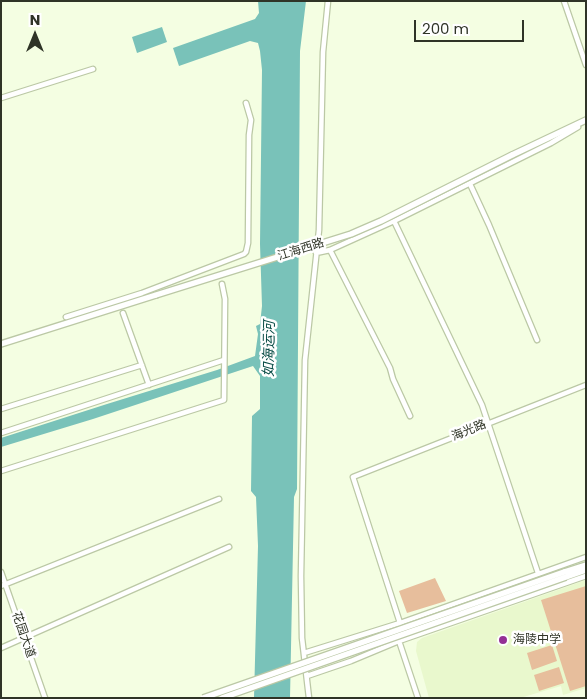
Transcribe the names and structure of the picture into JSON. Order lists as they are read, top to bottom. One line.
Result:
{"streets":{"main road":["江海西路"],"street":["海光路","花园大道"]},"water":["如海运河"],"places":["海陵中学"],"scale_bar":"200 m","north":"top"}
